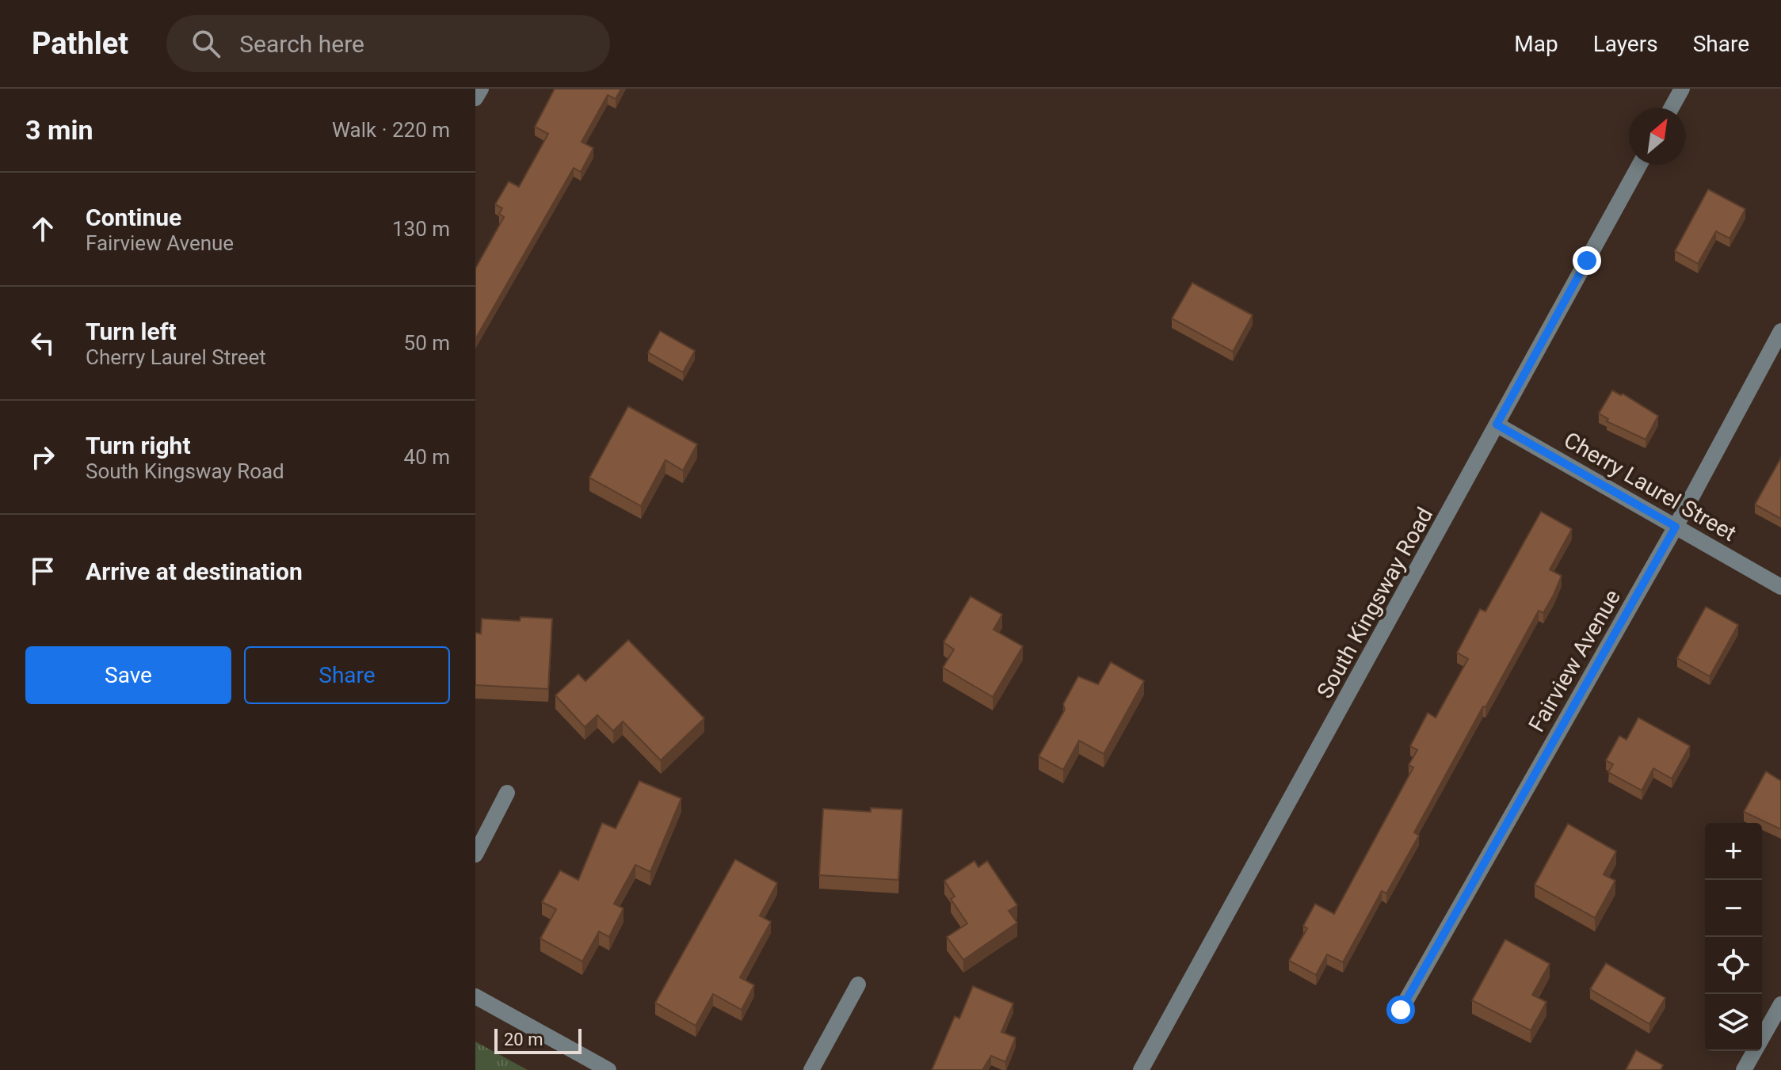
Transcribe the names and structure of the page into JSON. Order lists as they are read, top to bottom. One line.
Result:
{"streets":{"street":["Cherry Laurel Street","South Kingsway Road","Fairview Avenue"]},"crossings":[["Cherry Laurel Street","South Kingsway Road"],["Cherry Laurel Street","Fairview Avenue"]],"scale_bar":"20 m","north":"top right","page":{"header":"Pathlet","search":"Search here","nav":["Map","Layers","Share"],"heading":["3 min","Walk · 220 m"],"list":[["Continue","Fairview Avenue","130 m"],["Turn left","Cherry Laurel Street","50 m"],["Turn right","South Kingsway Road","40 m"],"Arrive at destination"],"buttons":["Save","Share"],"map_buttons":["+","−"],"scale":"20 m"}}
